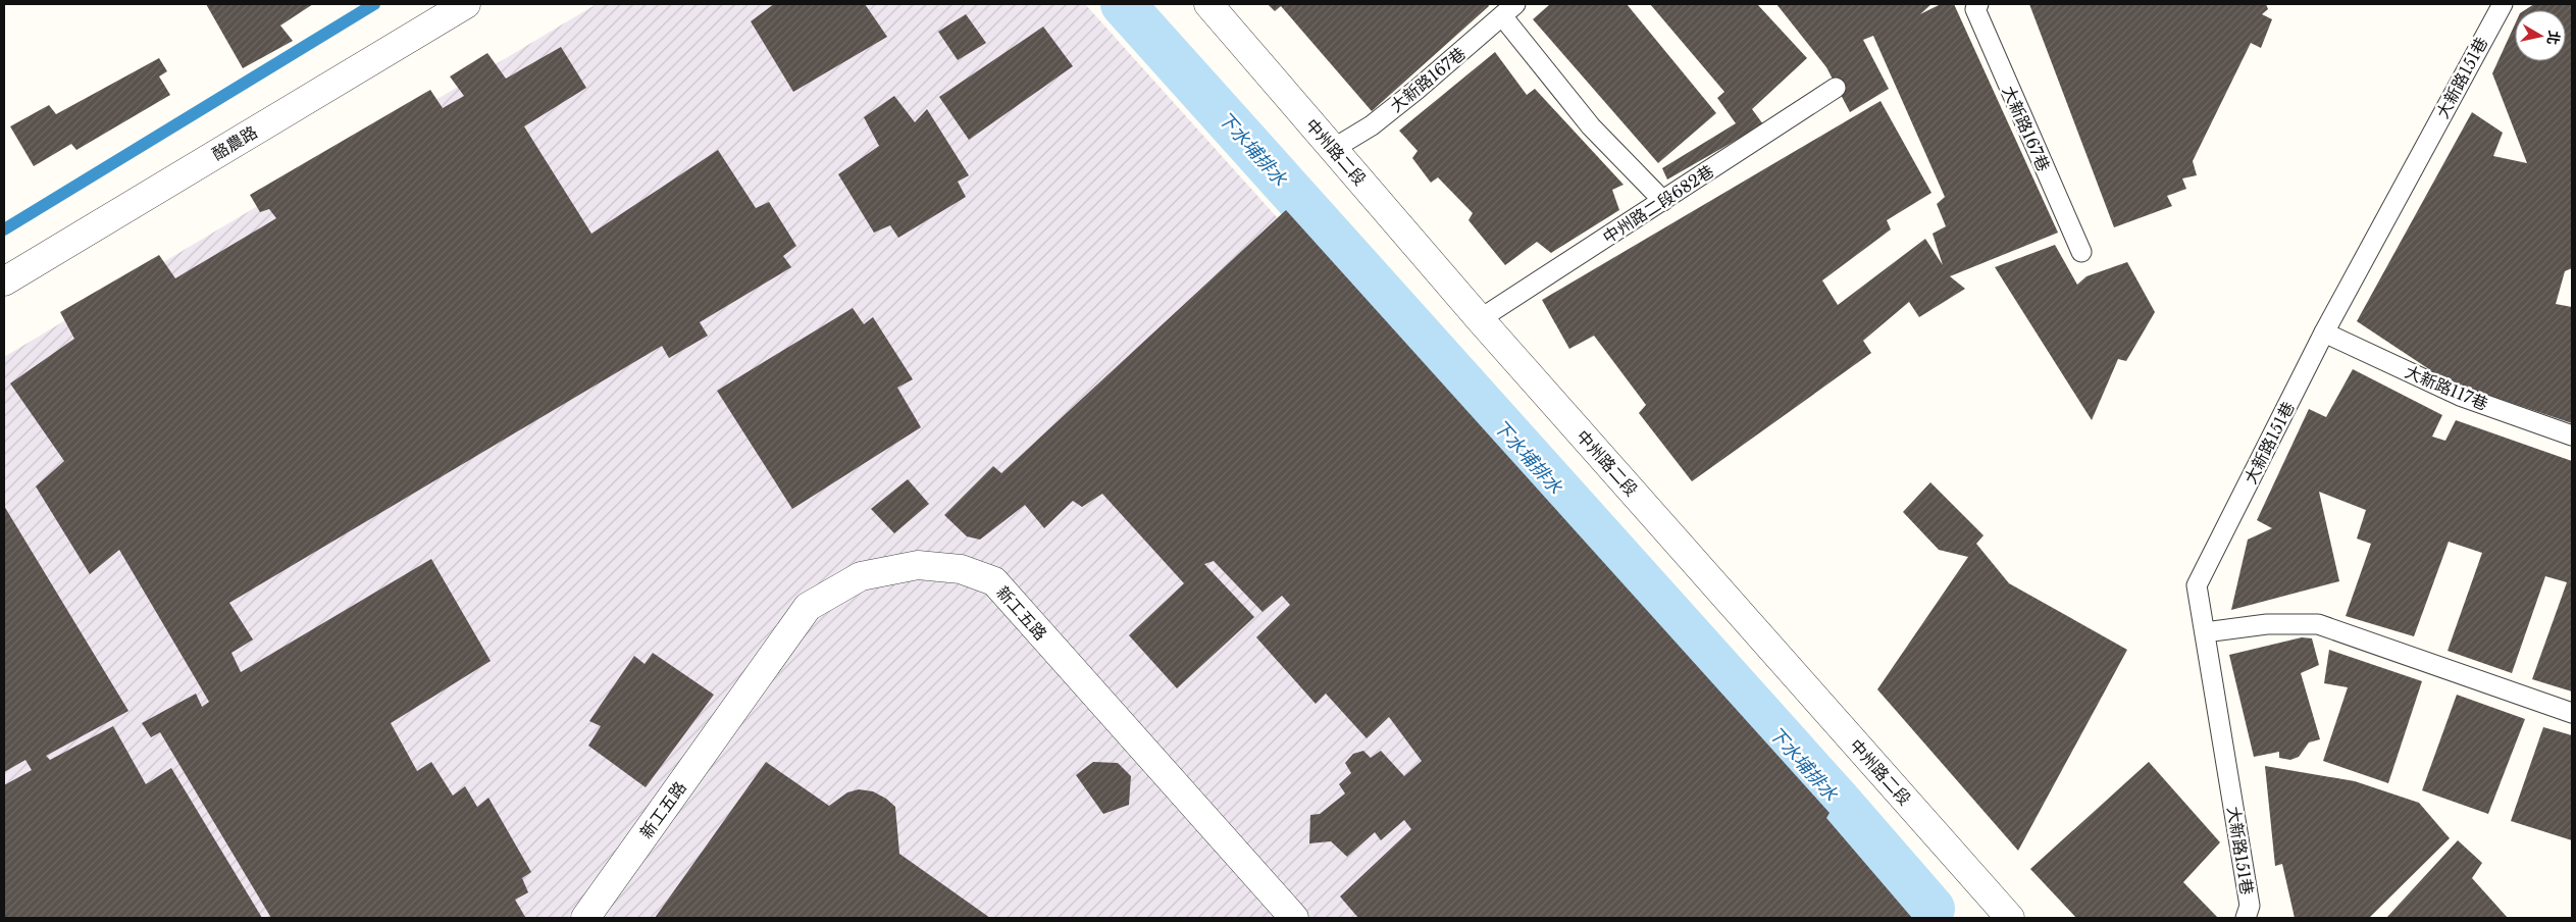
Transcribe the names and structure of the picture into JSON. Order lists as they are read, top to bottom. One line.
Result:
{"streets":{"street":["酪農路","中州路二段","新工五路"],"lane":["大新路151巷","大新路167巷","中州路二段682巷","大新路117巷"]},"crossings":[["大新路151巷","大新路117巷"],["大新路167巷","中州路二段"],["中州路二段","中州路二段682巷"]],"water":["下水埔排水"],"north":"right"}
